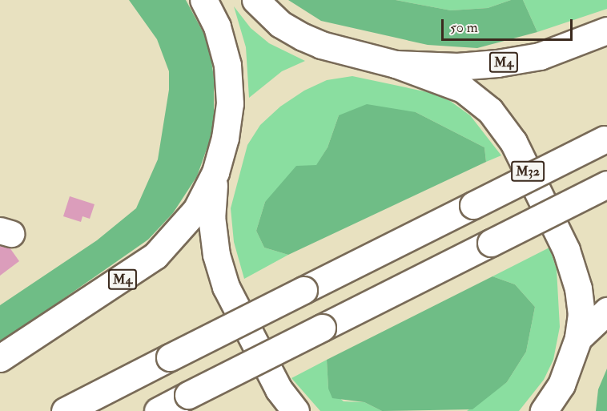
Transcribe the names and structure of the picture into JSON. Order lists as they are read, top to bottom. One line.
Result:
{"streets":{"highway":["M4","M32"]},"crossings":[["M4","M32"]],"scale_bar":"50 m"}
